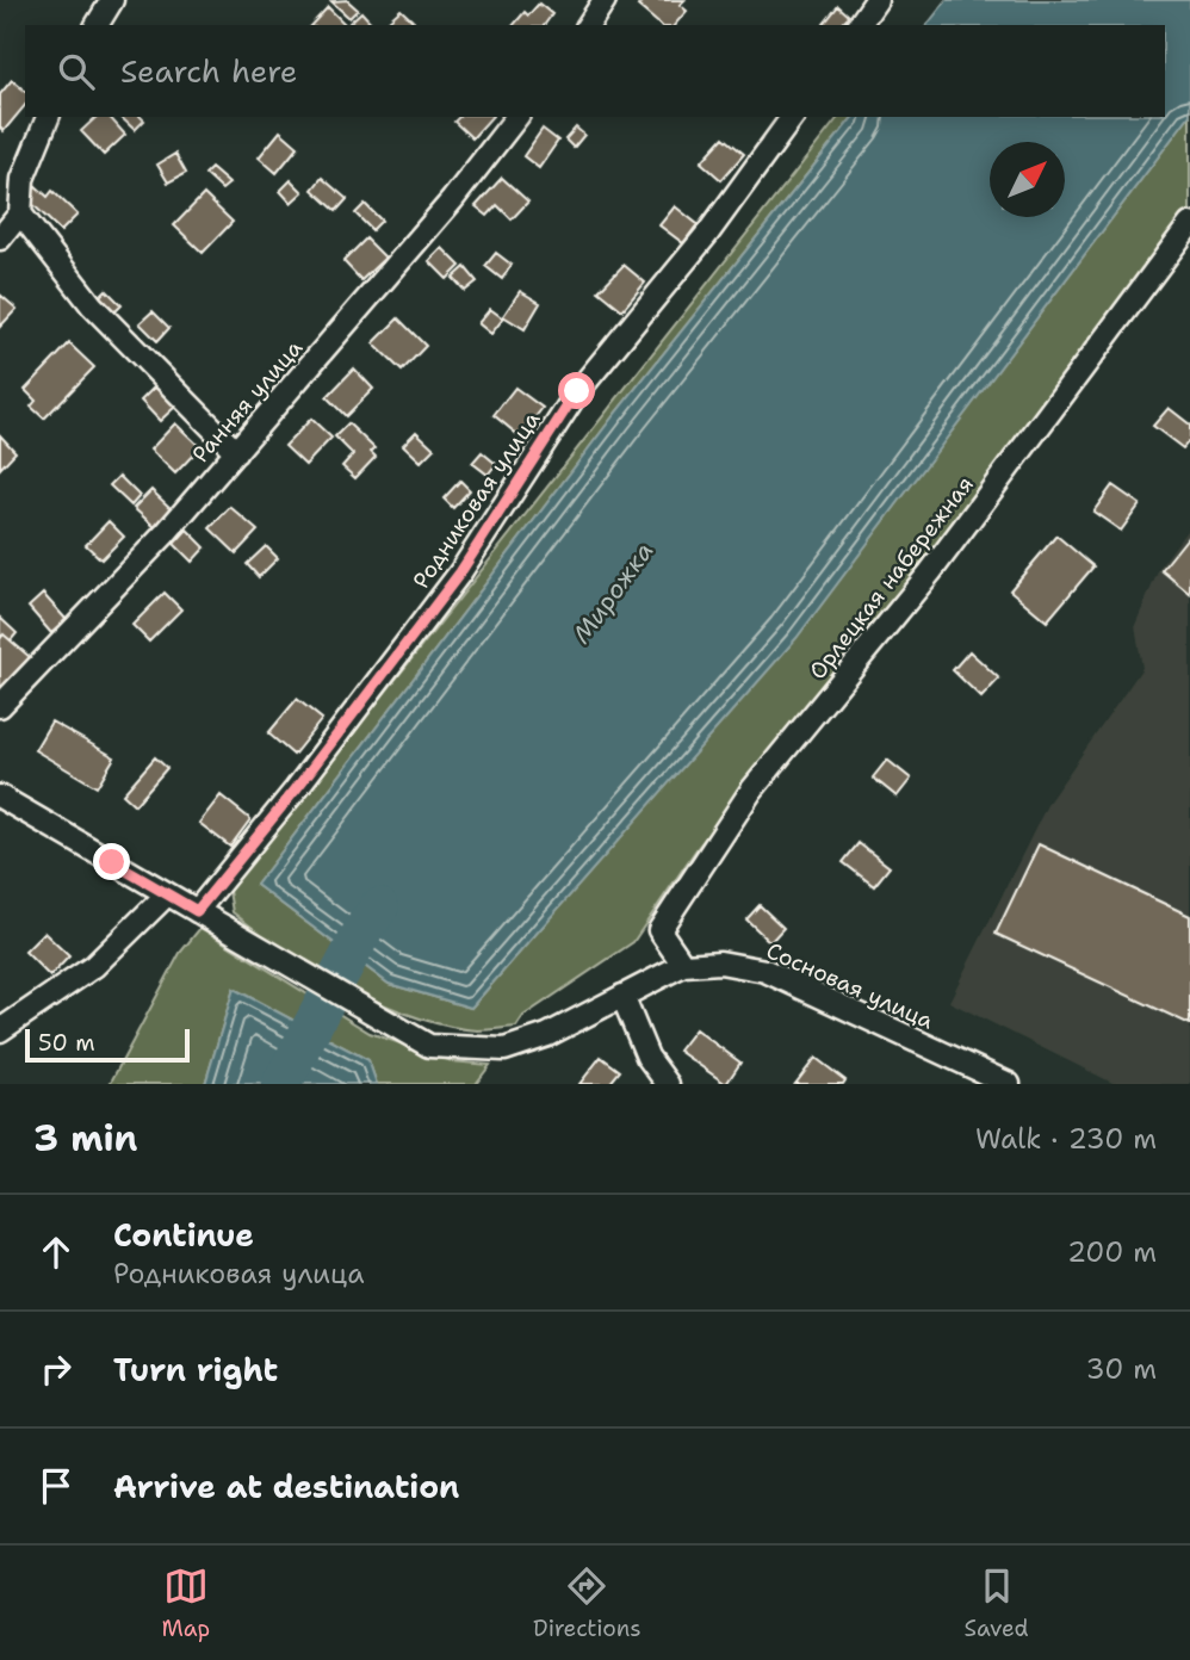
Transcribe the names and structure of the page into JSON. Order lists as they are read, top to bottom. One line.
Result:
{"streets":{"street":["Ранняя улица","Родниковая улица","Орлецкая набережная","Сосновая улица"]},"crossings":[["Родниковая улица","Сосновая улица"],["Орлецкая набережная","Сосновая улица"]],"water":["Мирожка"],"scale_bar":"50 m","north":"top right","page":{"search":"Search here","scale":"50 m","heading":["3 min","Walk · 230 m"],"list":[["Continue","Родниковая улица","200 m"],["Turn right","30 m"],"Arrive at destination"],"nav":["Map","Directions","Saved"]}}
